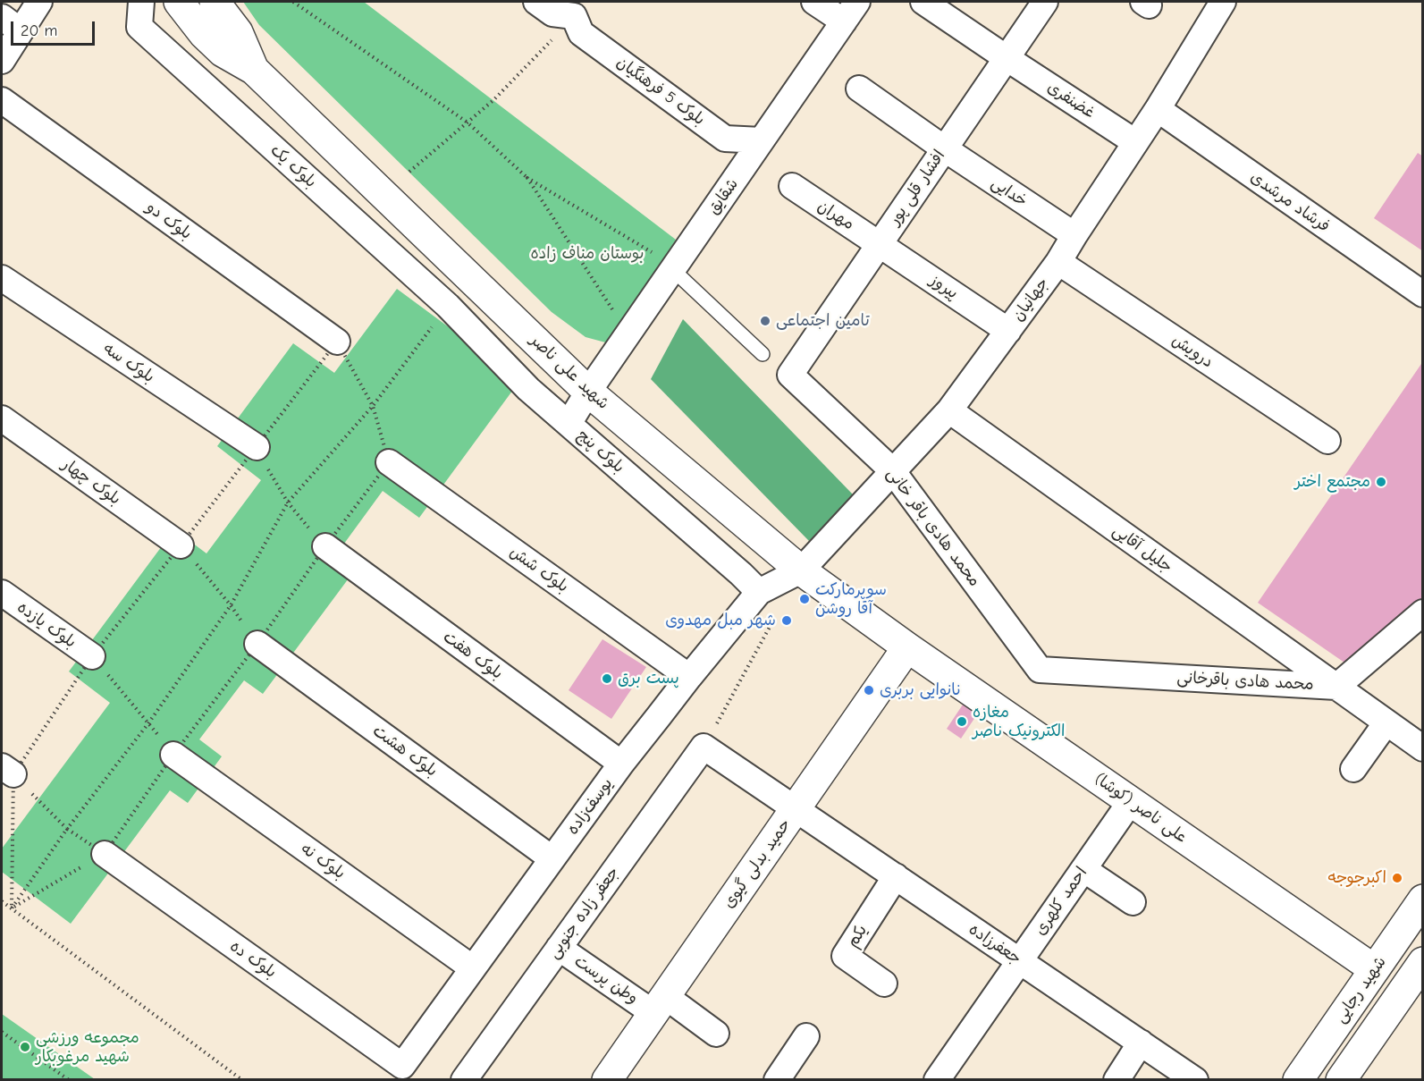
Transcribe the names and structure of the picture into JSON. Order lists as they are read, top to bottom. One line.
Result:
{"streets":{"street":["بلوک 5 فرهنگیان","غضنفری","بلوک یک","افشار قلی پور","خدایی","شقایق","فرشاد مرشدی","مهران","بلوک دو","پیروز","جهانیان","درویش","بلوک سه","شهید علی ناصر","بلوک پنج","بلوک چهار","محمد هادی باقر خانی","جلیل آقایی","بلوک شش","بلوک یازده","بلوک هفت","محمد هادی باقرخانی","بلوک هشت","یوسف‌زاده","علی ناصر (کوشا)","بلوک نه","حمید بدلی گیوی","احمد کلهری","جعفر زاده جنوبی","یکم","جعفرزاده","بلوک ده","وطن پرست","شهید رجایی"]},"crossings":[["بلوک 5 فرهنگیان","شقایق"],["غضنفری","افشار قلی پور"],["غضنفری","جهانیان"],["بلوک یک","بلوک پنج"],["افشار قلی پور","خدایی"],["افشار قلی پور","مهران"],["افشار قلی پور","پیروز"],["افشار قلی پور","محمد هادی باقر خانی"],["خدایی","جهانیان"],["شقایق","شهید علی ناصر"],["شقایق","بلوک پنج"],["فرشاد مرشدی","جهانیان"],["مهران","پیروز"],["پیروز","جهانیان"],["جهانیان","درویش"],["جهانیان","شهید علی ناصر"],["جهانیان","محمد هادی باقر خانی"],["جهانیان","جلیل آقایی"],["جهانیان","یوسف‌زاده"],["شهید علی ناصر","یوسف‌زاده"],["شهید علی ناصر","علی ناصر (کوشا)"],["شهید علی ناصر","حمید بدلی گیوی"],["بلوک پنج","یوسف‌زاده"],["محمد هادی باقر خانی","محمد هادی باقرخانی"],["جلیل آقایی","محمد هادی باقرخانی"],["بلوک شش","یوسف‌زاده"],["بلوک هفت","یوسف‌زاده"],["بلوک هشت","یوسف‌زاده"],["یوسف‌زاده","بلوک نه"],["یوسف‌زاده","بلوک ده"],["علی ناصر (کوشا)","حمید بدلی گیوی"],["علی ناصر (کوشا)","احمد کلهری"],["علی ناصر (کوشا)","شهید رجایی"],["حمید بدلی گیوی","جعفرزاده"],["حمید بدلی گیوی","وطن پرست"],["احمد کلهری","جعفرزاده"],["جعفر زاده جنوبی","جعفرزاده"],["جعفر زاده جنوبی","وطن پرست"],["یکم","جعفرزاده"]],"parks":["بوستان مناف زاده"],"places":["تامین اجتماعی","مجتمع اختر","سوپرمارکت آقا روشن","شهر مبل مهدوی","پست برق","نانوایی بربری","مغازه الکترونیک ناصر","اکبرجوجه","مجموعه ورزشی شهید مرغوبکار"],"scale_bar":"20 m"}
